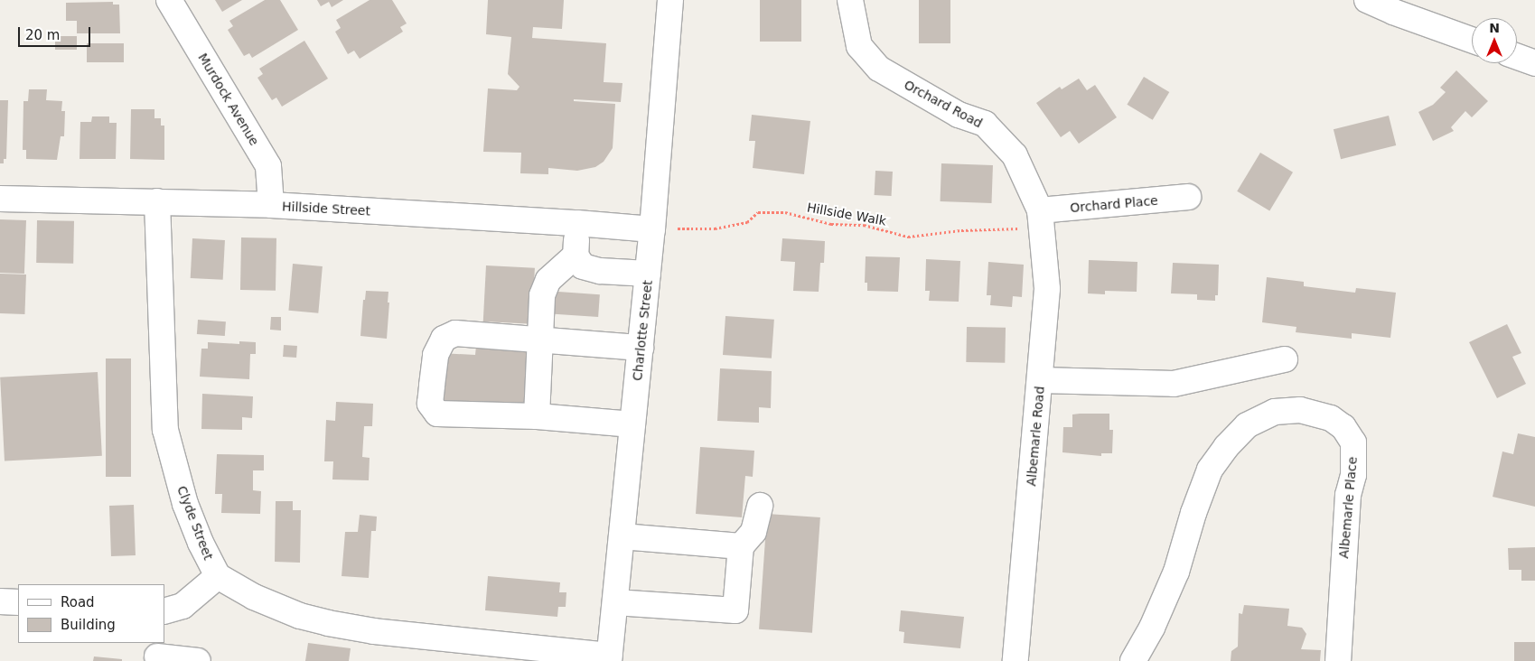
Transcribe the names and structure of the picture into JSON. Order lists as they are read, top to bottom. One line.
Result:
{"streets":{"street":["Murdock Avenue","Orchard Road","Orchard Place","Hillside Street","Charlotte Street","Albemarle Road","Albemarle Place","Clyde Street"],"path":["Hillside Walk"]},"crossings":[["Murdock Avenue","Hillside Street"],["Orchard Road","Orchard Place"],["Orchard Road","Hillside Walk"],["Orchard Road","Albemarle Road"],["Orchard Place","Hillside Walk"],["Orchard Place","Albemarle Road"],["Hillside Street","Hillside Walk"],["Hillside Street","Charlotte Street"],["Hillside Street","Clyde Street"],["Hillside Walk","Charlotte Street"],["Hillside Walk","Albemarle Road"]],"legend":["Road","Building"],"scale_bar":"20 m","north":"top"}
